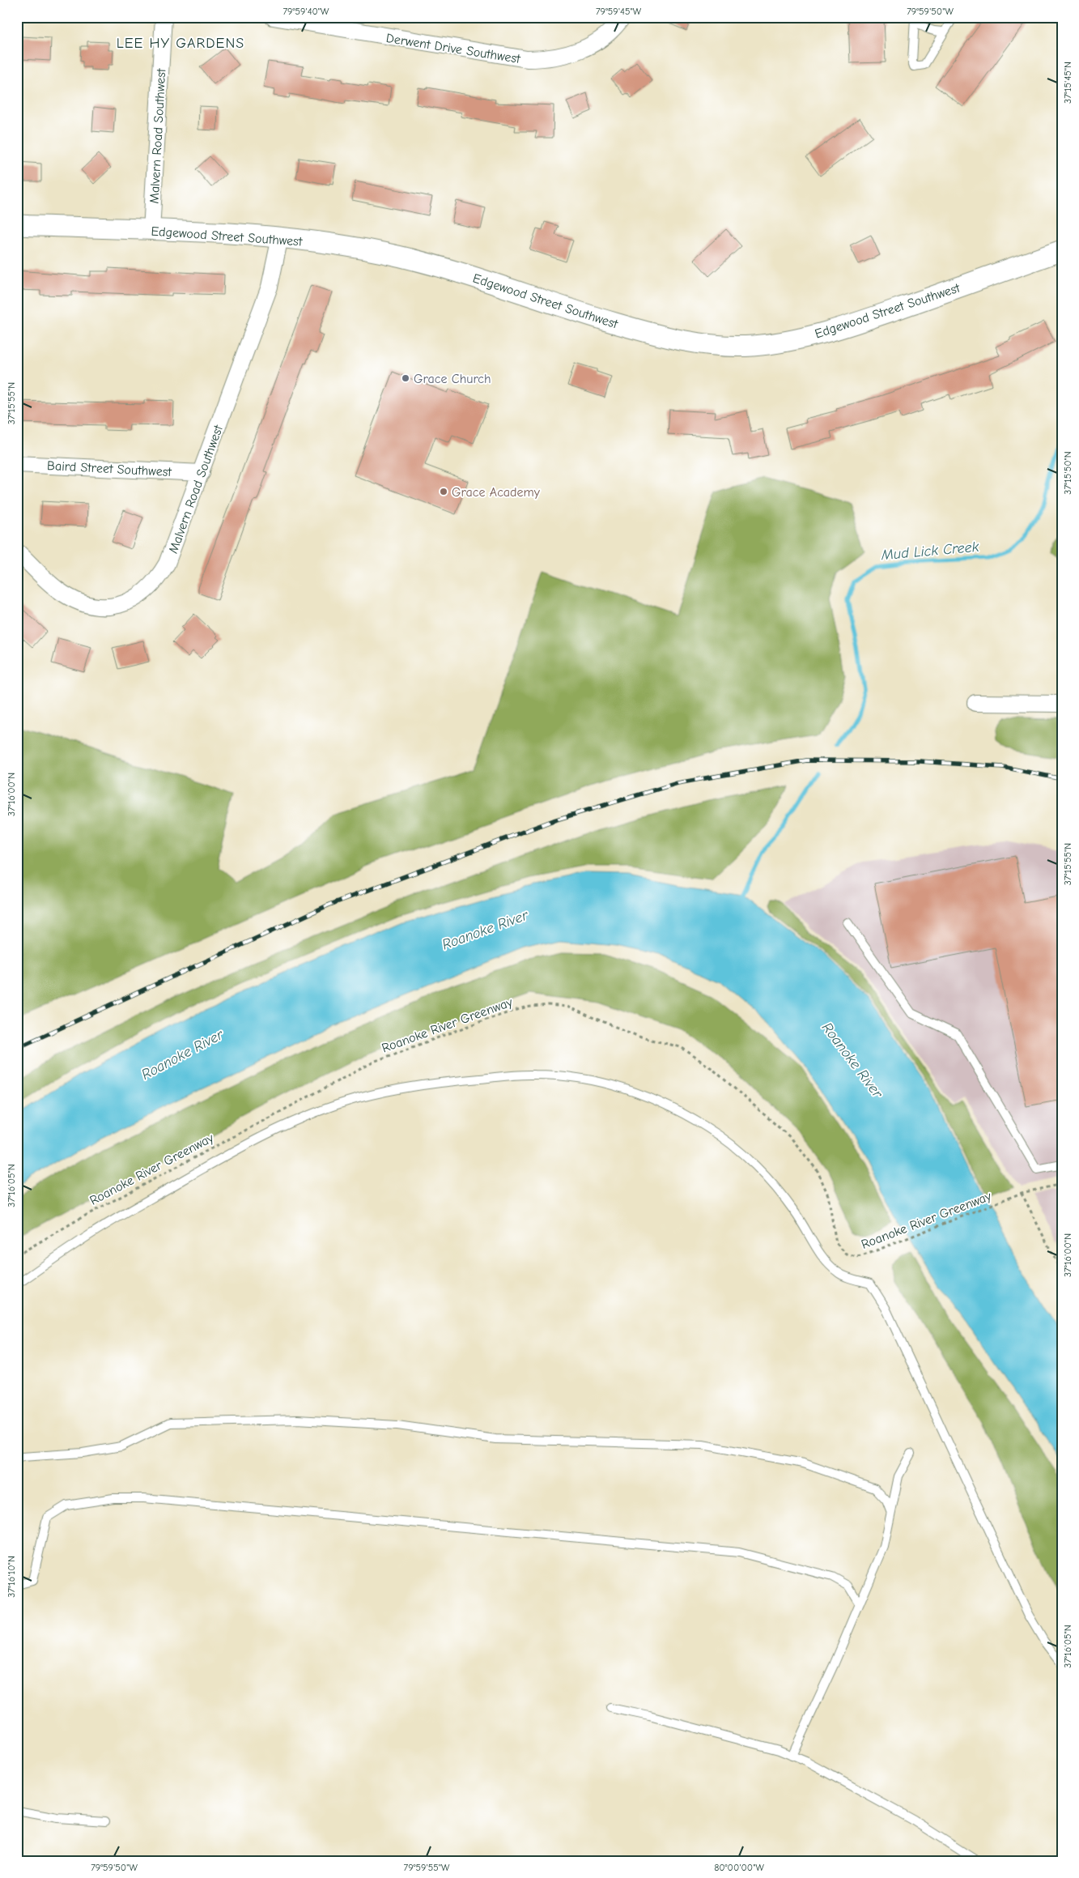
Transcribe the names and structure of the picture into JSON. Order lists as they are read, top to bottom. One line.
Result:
{"streets":{"street":["Derwent Drive Southwest","Malvern Road Southwest","Edgewood Street Southwest","Baird Street Southwest"],"path":["Roanoke River Greenway"]},"crossings":[["Malvern Road Southwest","Edgewood Street Southwest"],["Malvern Road Southwest","Baird Street Southwest"]],"districts":["LEE HY GARDENS"],"water":["Mud Lick Creek","Roanoke River"],"places":["Grace Church","Grace Academy"],"coordinates":["79°59'40\"W","79°59'45\"W","79°59'50\"W","37°15'45\"N","37°15'55\"N","37°15'50\"N","37°16'00\"N","37°16'05\"N","37°16'10\"N","79°59'55\"W","80°00'00\"W"]}
